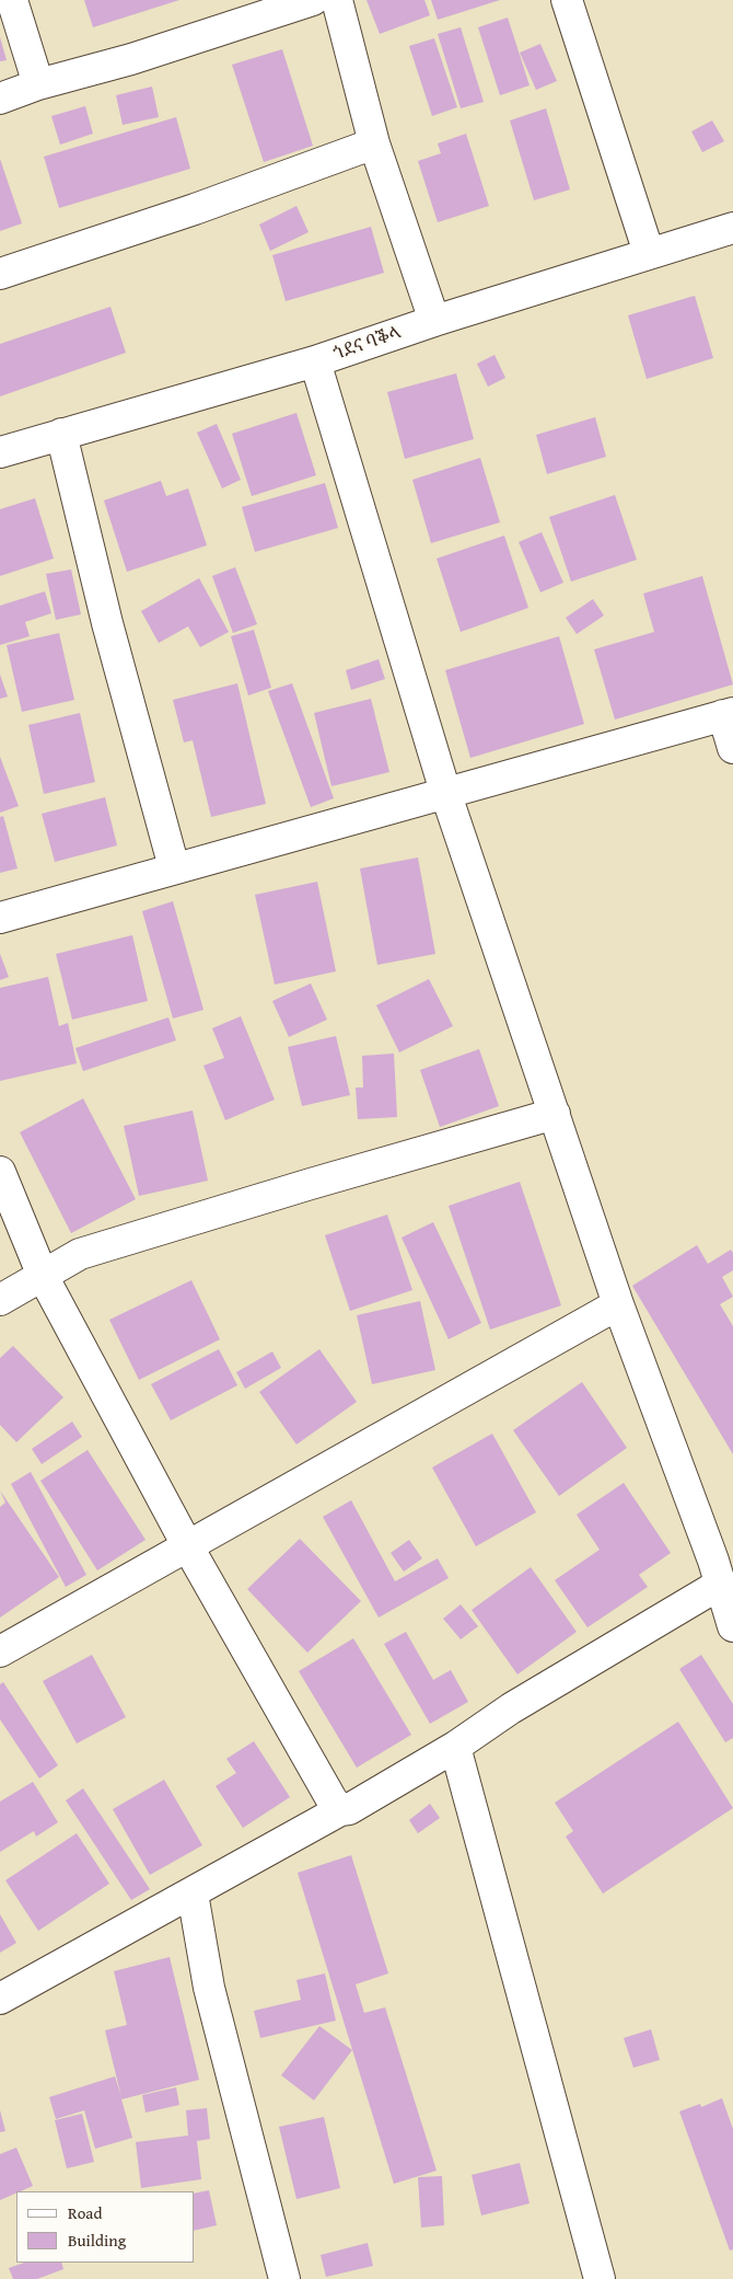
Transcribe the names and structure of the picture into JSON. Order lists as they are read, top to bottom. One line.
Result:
{"streets":{"street":["ጎደና ባቕላ"]},"legend":["Road","Building"]}
